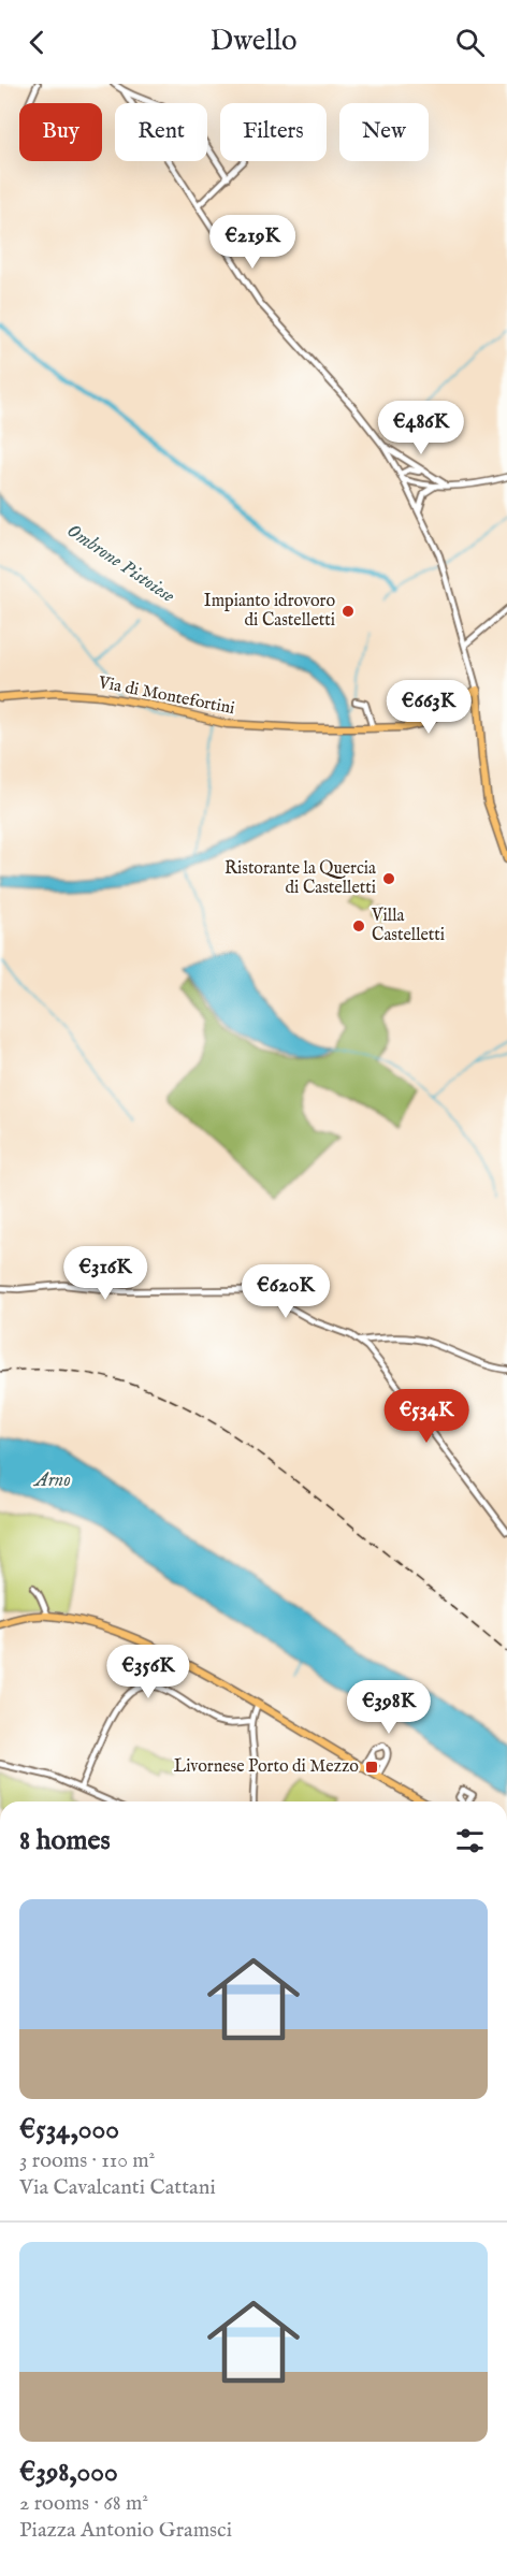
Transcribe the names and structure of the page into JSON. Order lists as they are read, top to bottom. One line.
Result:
{"streets":{"main road":["Via di Montefortini"]},"water":["Ombrone Pistoiese","Arno"],"places":{"other":["Impianto idrovoro di Castelletti","Ristorante la Quercia di Castelletti","Villa Castelletti"],"transit":["Livornese Porto di Mezzo"]},"page":{"header":"Dwello","chip":["Buy","Rent","Filters","New"],"price":["€219K","€486K","€663K","€316K","€620K","€534K","€356K","€398K"],"heading":"8 homes","list":[{"name":"€534,000","note":"3 rooms · 110 m² · Via Cavalcanti Cattani"},{"name":"€398,000","note":"2 rooms · 68 m² · Piazza Antonio Gramsci"}]}}
